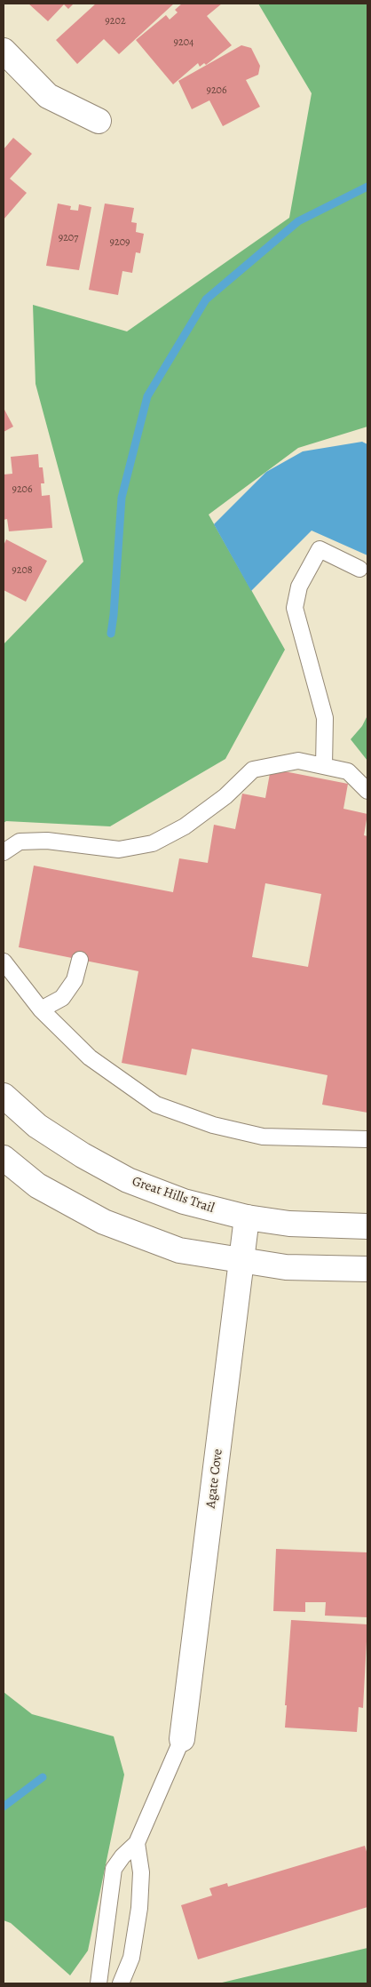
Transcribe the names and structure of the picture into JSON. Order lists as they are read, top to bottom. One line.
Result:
{"streets":{"street":["Great Hills Trail","Agate Cove"]},"crossings":[["Great Hills Trail","Agate Cove"]],"house_numbers":["9202","9204","9206","9207","9209","9206","9208"]}
